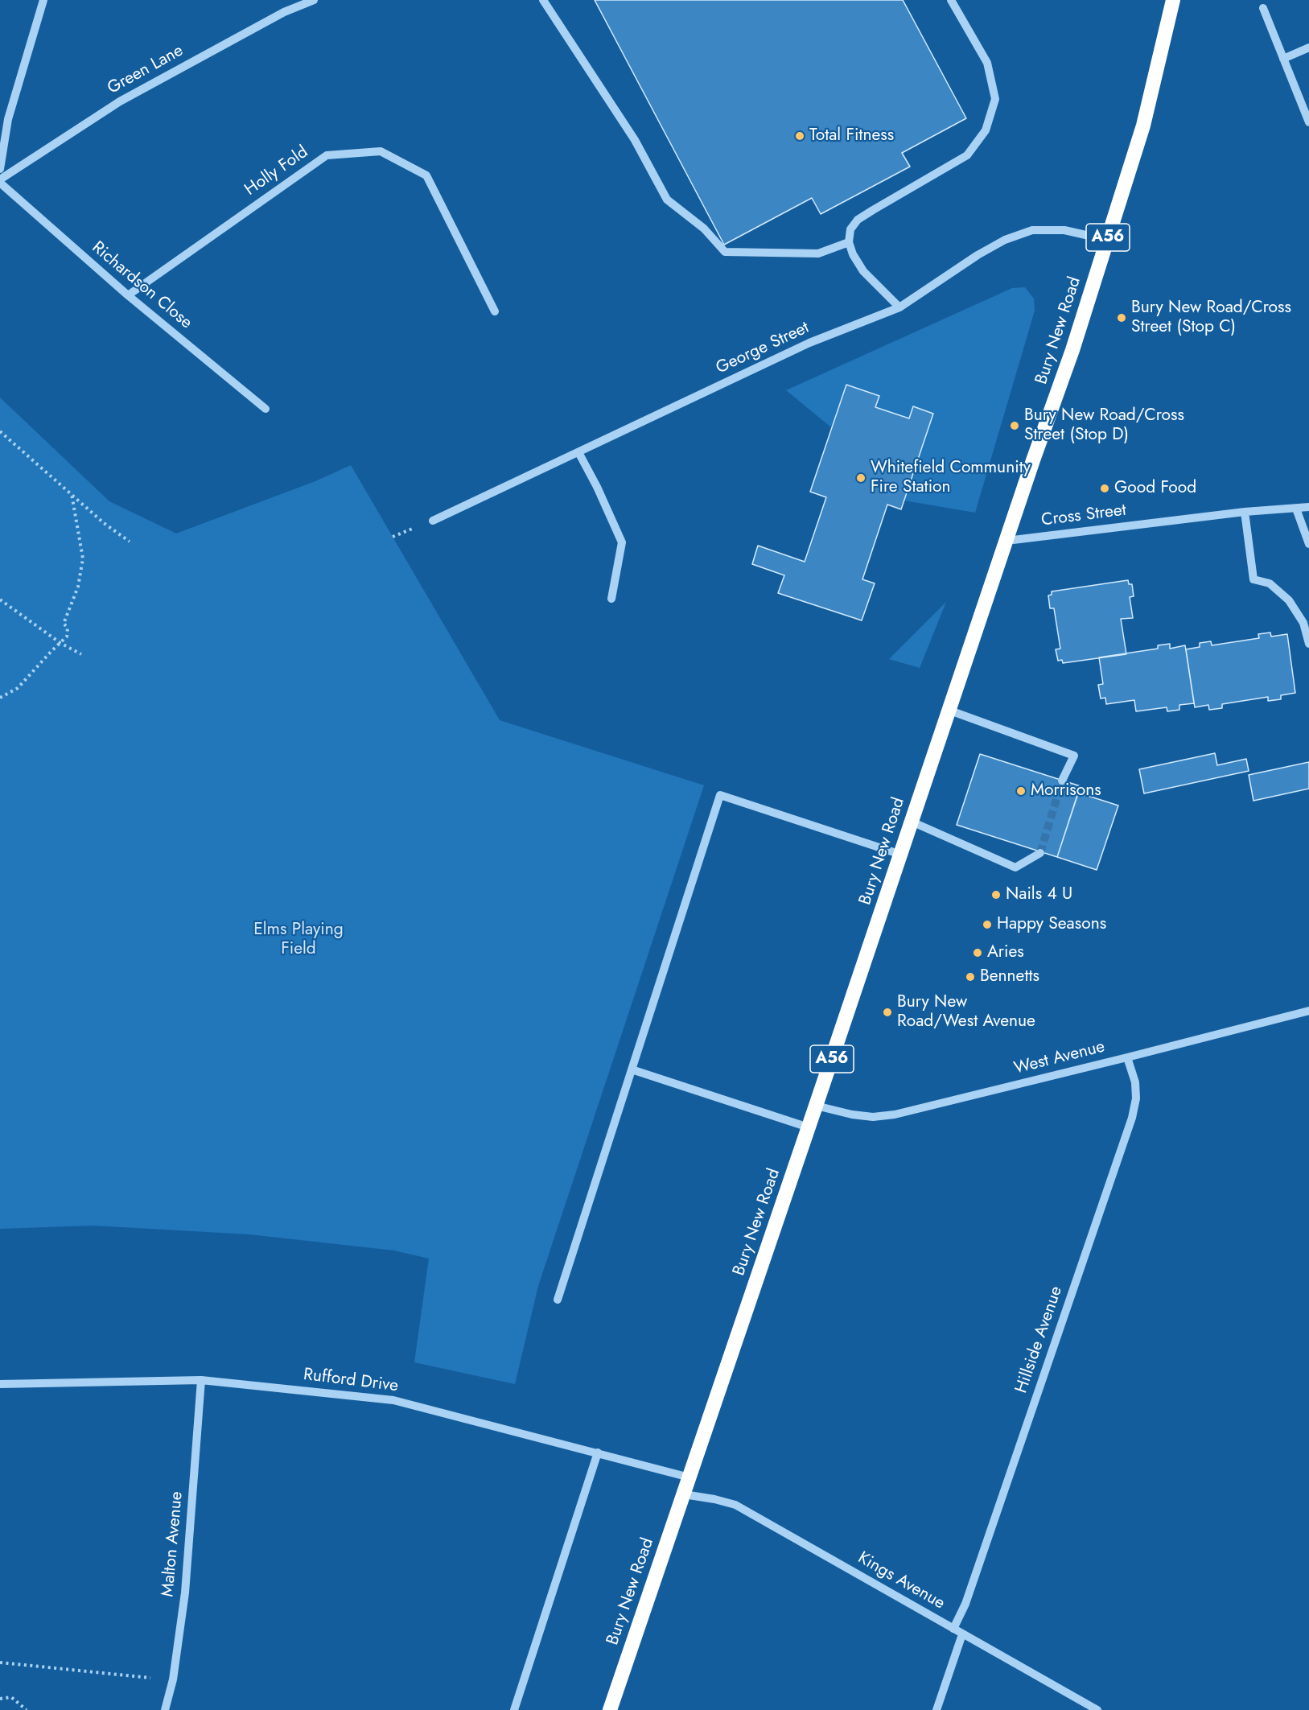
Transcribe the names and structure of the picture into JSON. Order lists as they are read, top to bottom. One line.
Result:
{"streets":{"highway":["A56","Bury New Road"],"street":["Green Lane","Holly Fold","Richardson Close","George Street","Cross Street","West Avenue","Hillside Avenue","Rufford Drive","Malton Avenue","Kings Avenue"]},"crossings":[["Green Lane","Richardson Close"],["Holly Fold","Richardson Close"],["Bury New Road","George Street"],["Bury New Road","Cross Street"],["Bury New Road","West Avenue"],["Bury New Road","Rufford Drive"],["Bury New Road","Kings Avenue"],["West Avenue","Hillside Avenue"],["Hillside Avenue","Kings Avenue"],["Rufford Drive","Malton Avenue"]],"parks":["Elms Playing Field"],"places":["Total Fitness","Bury New Road/Cross Street (Stop C)","Bury New Road/Cross Street (Stop D)","Whitefield Community Fire Station","Good Food","Morrisons","Nails 4 U","Happy Seasons","Aries","Bennetts","Bury New Road/West Avenue"]}
